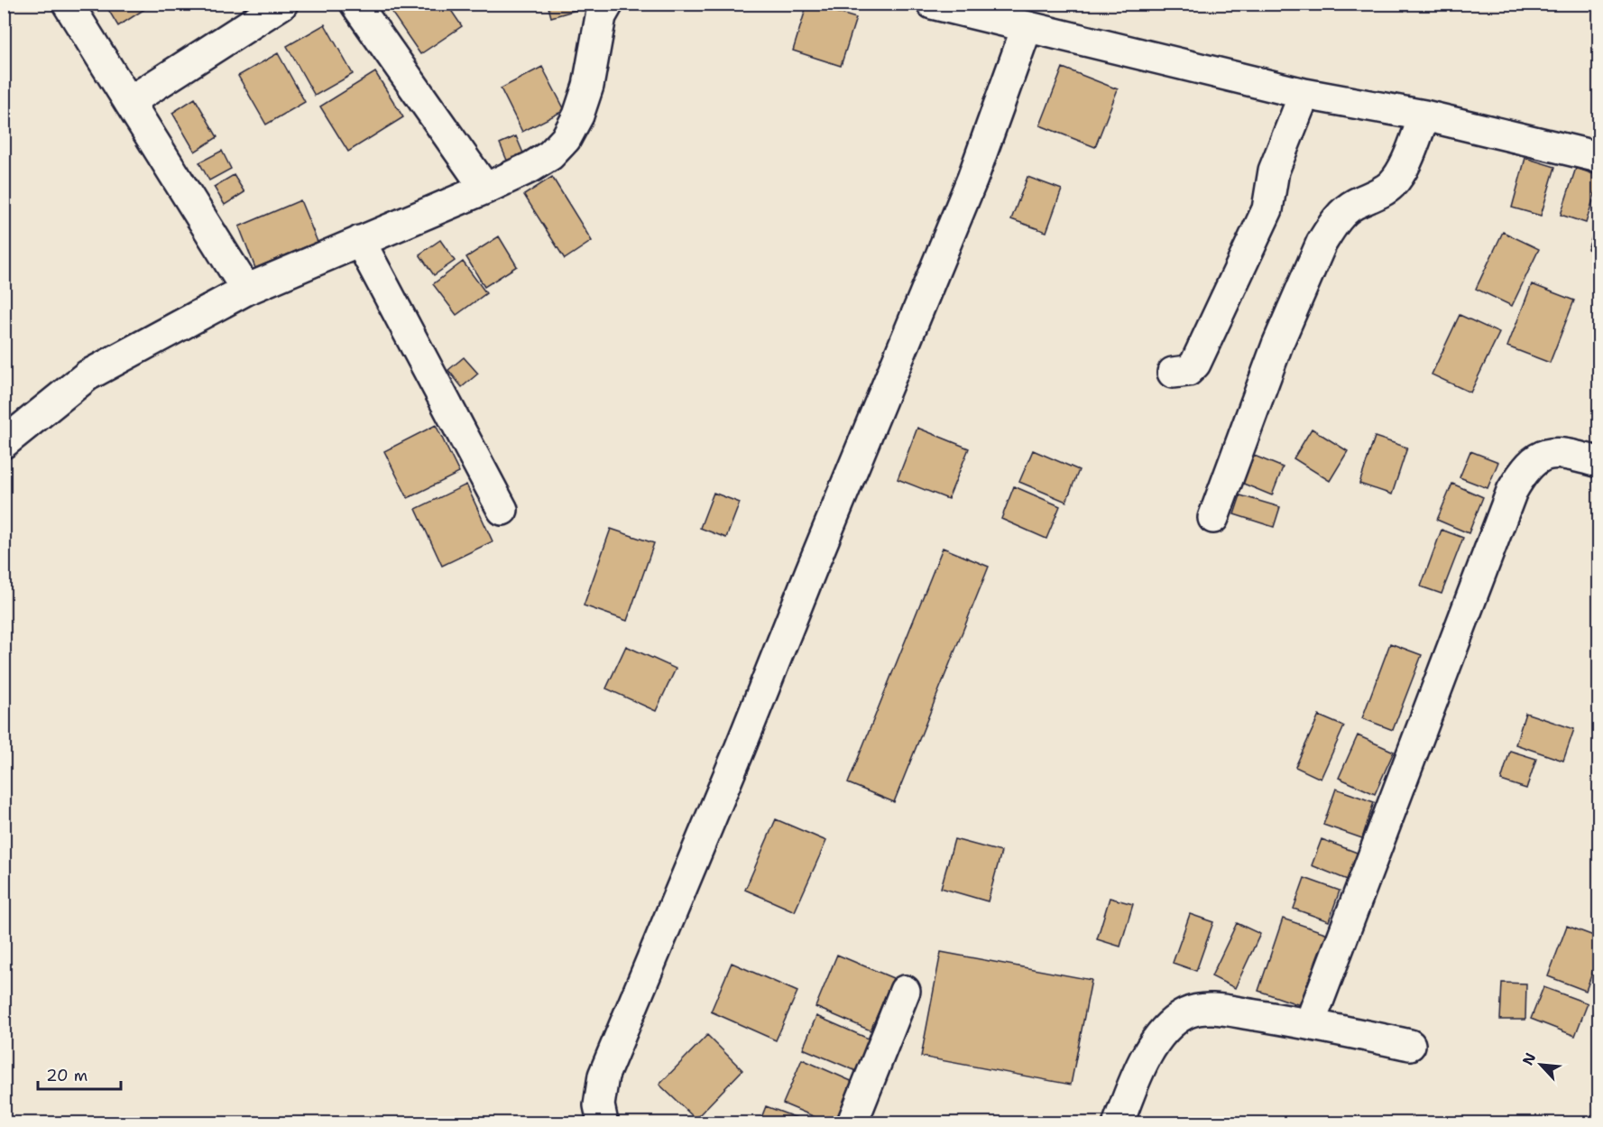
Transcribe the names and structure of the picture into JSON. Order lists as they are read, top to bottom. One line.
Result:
{"scale_bar":"20 m","north":"top left"}
